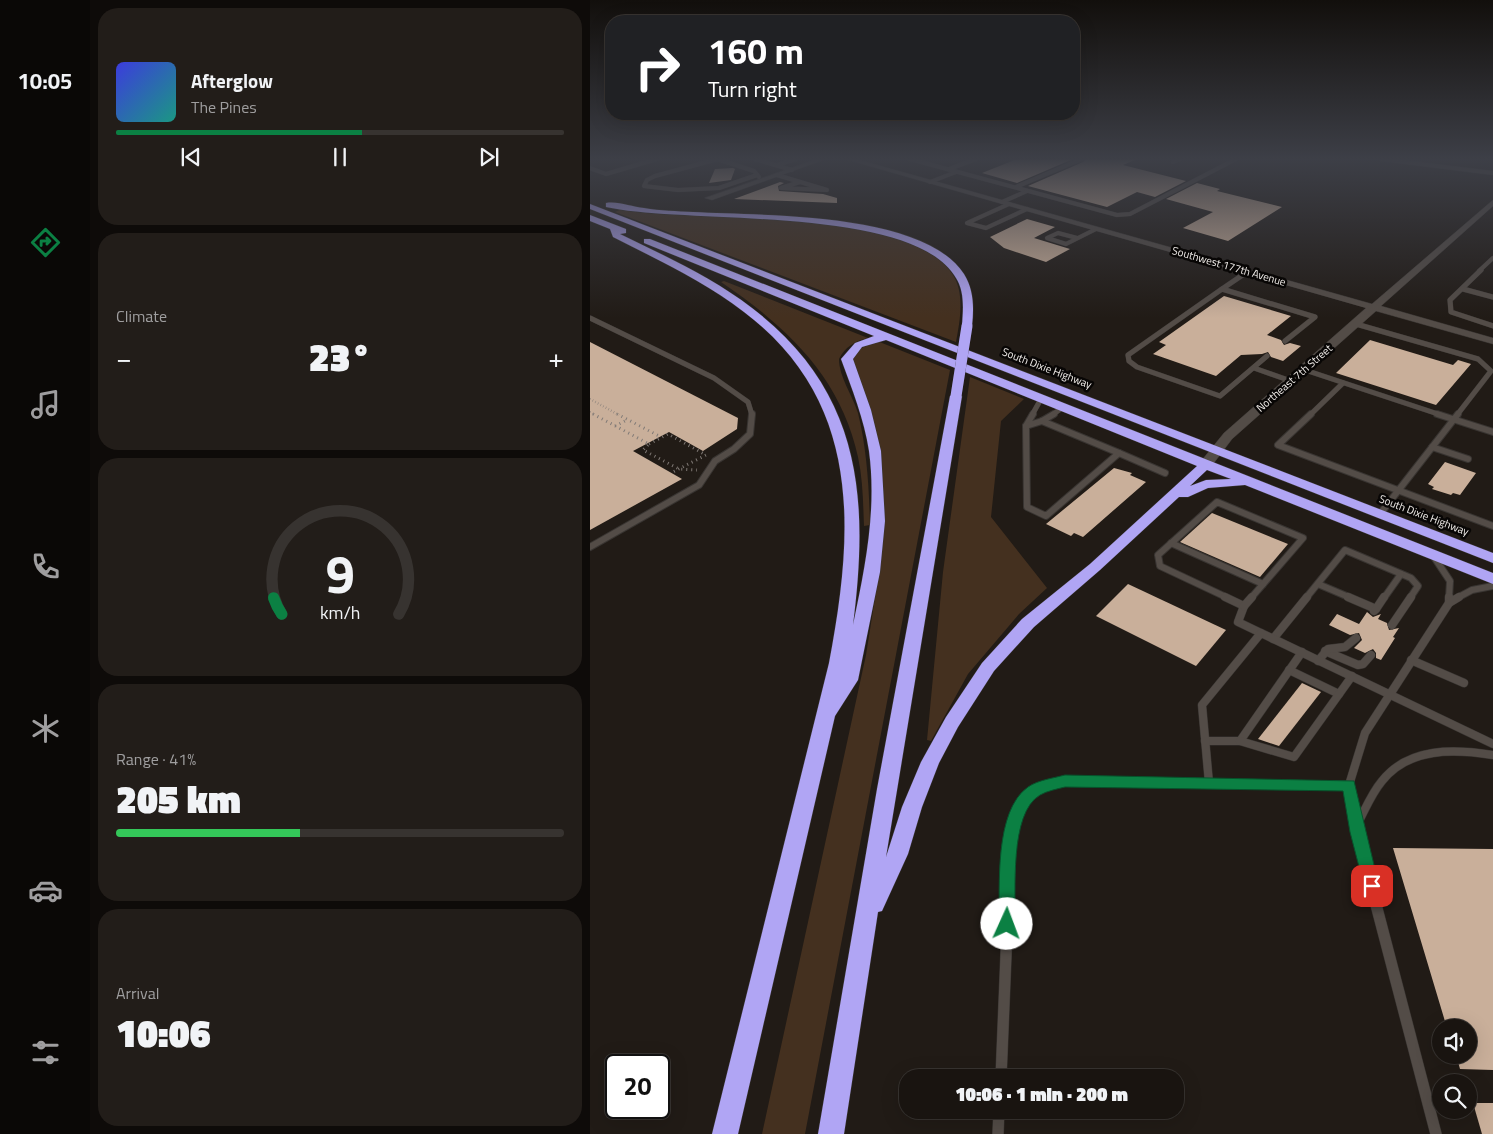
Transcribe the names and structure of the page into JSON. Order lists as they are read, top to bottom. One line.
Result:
{"streets":{"highway":["South Dixie Highway"],"main road":["Southwest 177th Avenue","Northeast 7th Street"]},"crossings":[["Southwest 177th Avenue","Northeast 7th Street"],["South Dixie Highway","Northeast 7th Street"]],"page":{"tabs":"10:05","turn":["160 m","Turn right"],"song":["Afterglow","The Pines"],"tile":["Climate",["Range · 41%","205 km"],["Arrival","10:06"]],"heat":["−","23°","+"],"limit":"20","trip":"10:06 · 1 min · 200 m","gauge":["9","km/h"]}}
